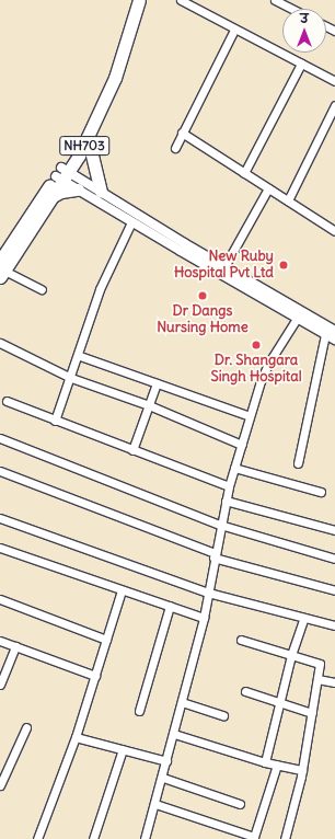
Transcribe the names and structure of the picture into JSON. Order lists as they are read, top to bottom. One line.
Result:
{"streets":{"highway":["NH703"]},"places":["New Ruby Hospital Pvt Ltd","Dr Dangs Nursing Home","Dr. Shangara Singh Hospital"],"north":"top"}
